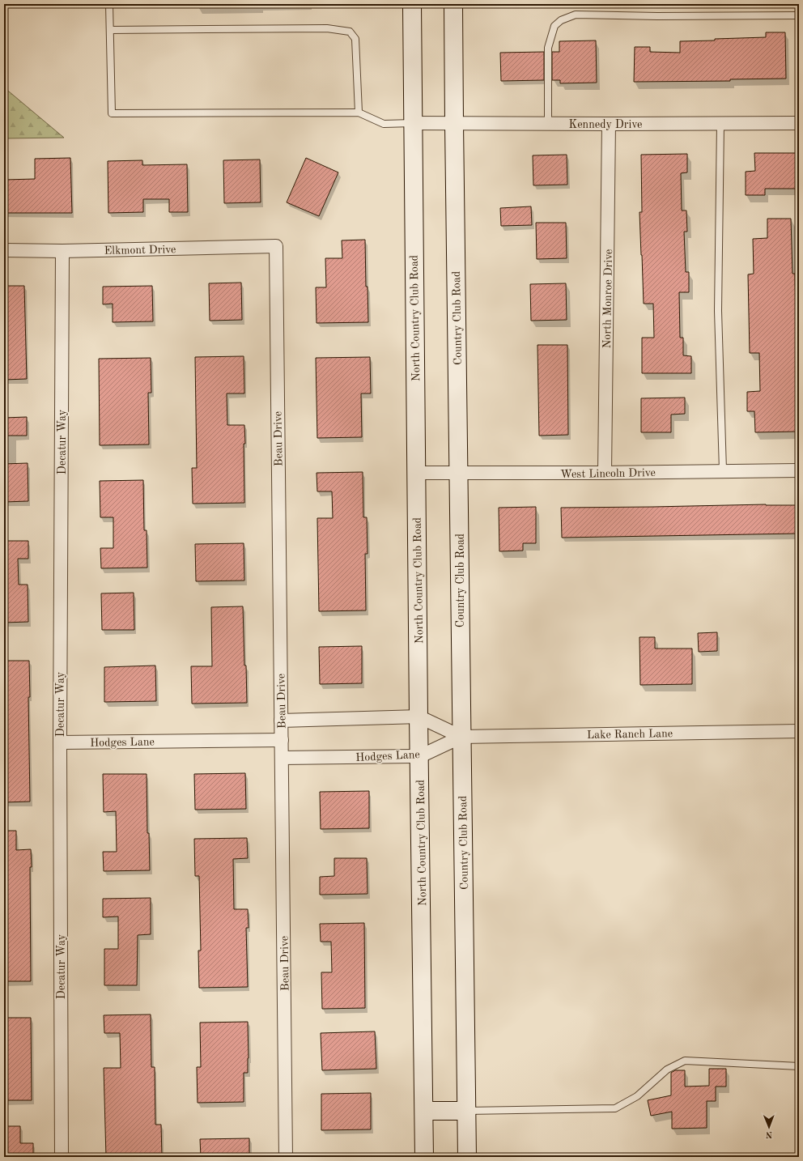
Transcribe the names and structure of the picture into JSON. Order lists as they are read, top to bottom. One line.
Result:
{"streets":{"main road":["North Country Club Road","Country Club Road"],"street":["Kennedy Drive","Elkmont Drive","North Monroe Drive","Beau Drive","Decatur Way","West Lincoln Drive","Lake Ranch Lane","Hodges Lane"]},"crossings":[["Kennedy Drive","North Monroe Drive"],["Kennedy Drive","North Country Club Road"],["Kennedy Drive","Country Club Road"],["Elkmont Drive","Beau Drive"],["Elkmont Drive","Decatur Way"],["North Monroe Drive","West Lincoln Drive"],["North Country Club Road","West Lincoln Drive"],["North Country Club Road","Hodges Lane"],["Country Club Road","West Lincoln Drive"],["Country Club Road","Lake Ranch Lane"],["Country Club Road","Hodges Lane"],["Beau Drive","Hodges Lane"],["Decatur Way","Hodges Lane"],["Lake Ranch Lane","Hodges Lane"]],"north":"bottom"}
